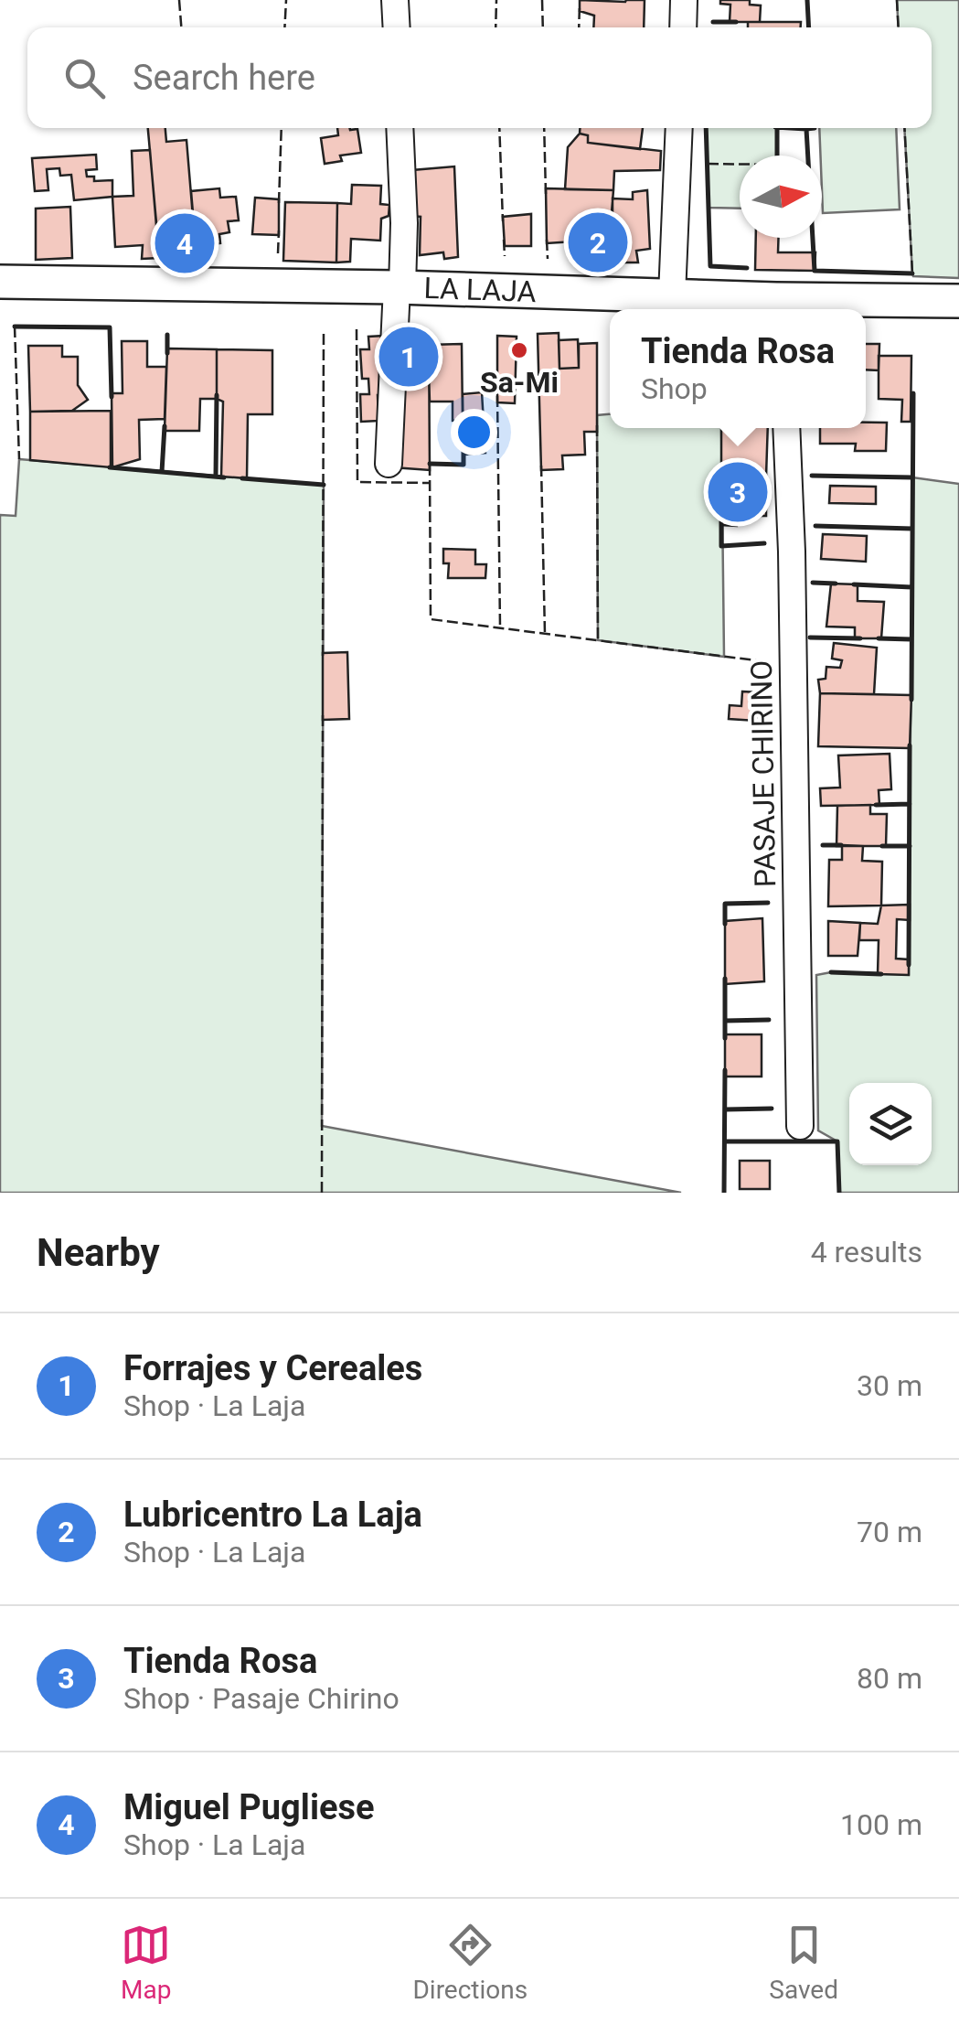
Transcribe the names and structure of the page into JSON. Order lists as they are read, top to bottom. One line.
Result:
{"streets":{"main road":["LA LAJA"],"street":["PASAJE CHIRINO"]},"places":["Sa-Mi"],"north":"right","page":{"search":"Search here","pins":["2","4","1","3"],"popup":["Tienda Rosa","Shop"],"heading":["Nearby","4 results"],"list":[{"mark":"1","name":"Forrajes y Cereales","note":"Shop · La Laja","value":"30 m"},{"mark":"2","name":"Lubricentro La Laja","note":"Shop · La Laja","value":"70 m"},{"mark":"3","name":"Tienda Rosa","note":"Shop · Pasaje Chirino","value":"80 m"},{"mark":"4","name":"Miguel Pugliese","note":"Shop · La Laja","value":"100 m"}],"nav":["Map","Directions","Saved"]}}
